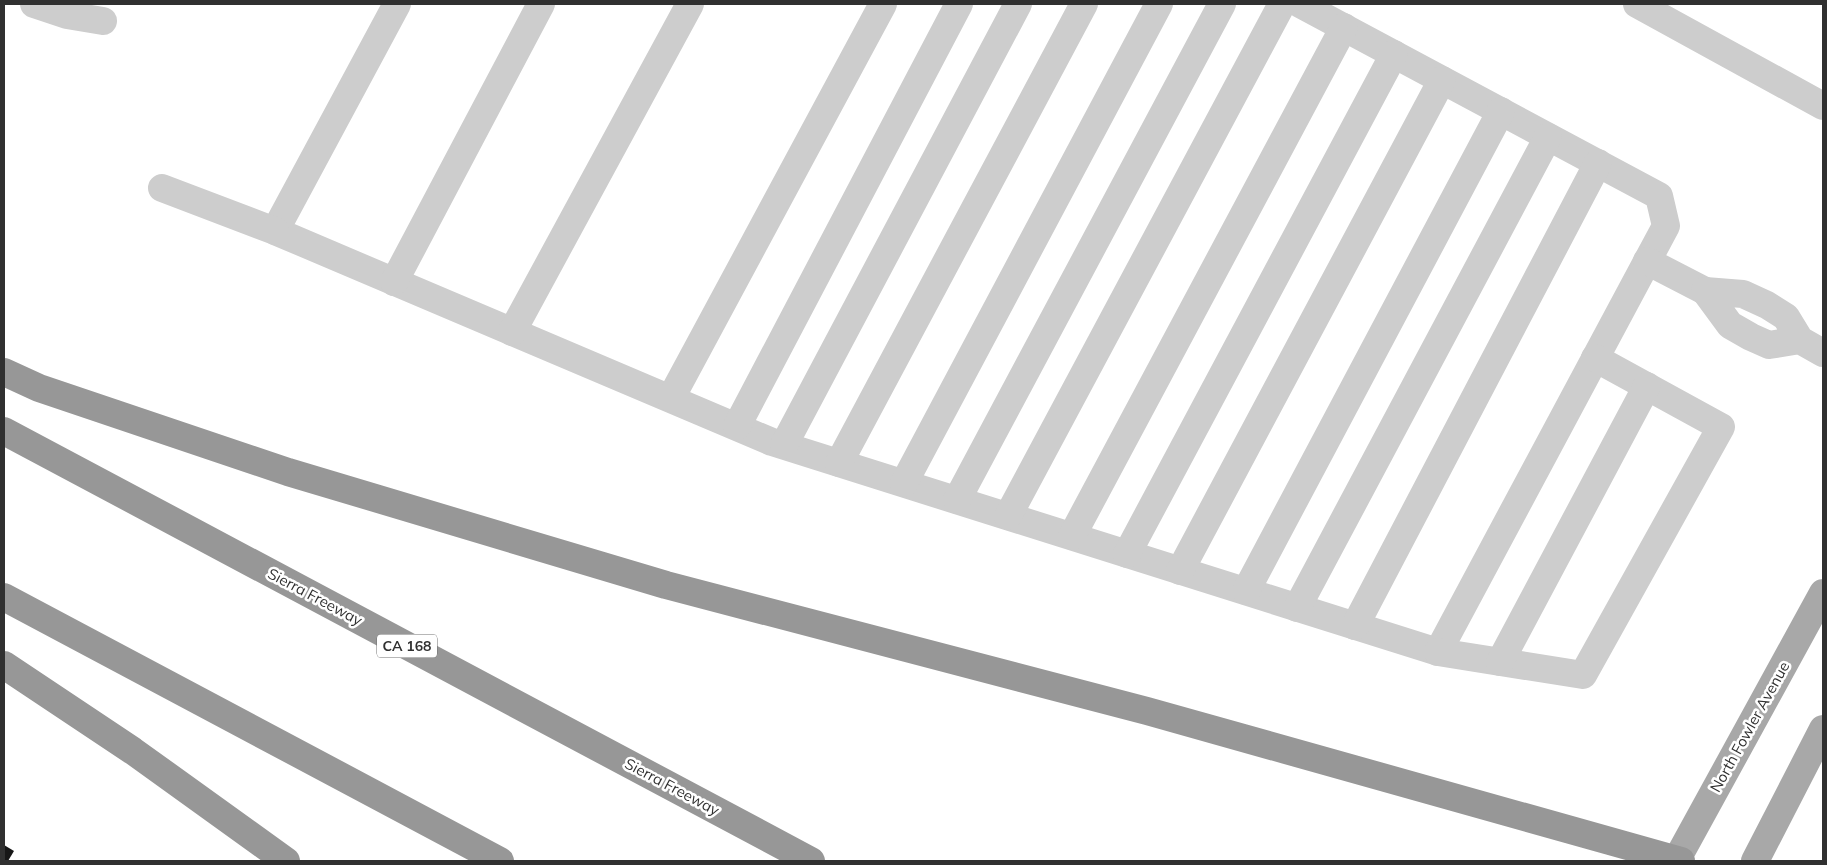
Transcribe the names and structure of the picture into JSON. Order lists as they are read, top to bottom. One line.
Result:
{"streets":{"highway":["Sierra Freeway","CA 168"],"main road":["North Fowler Avenue"]}}
